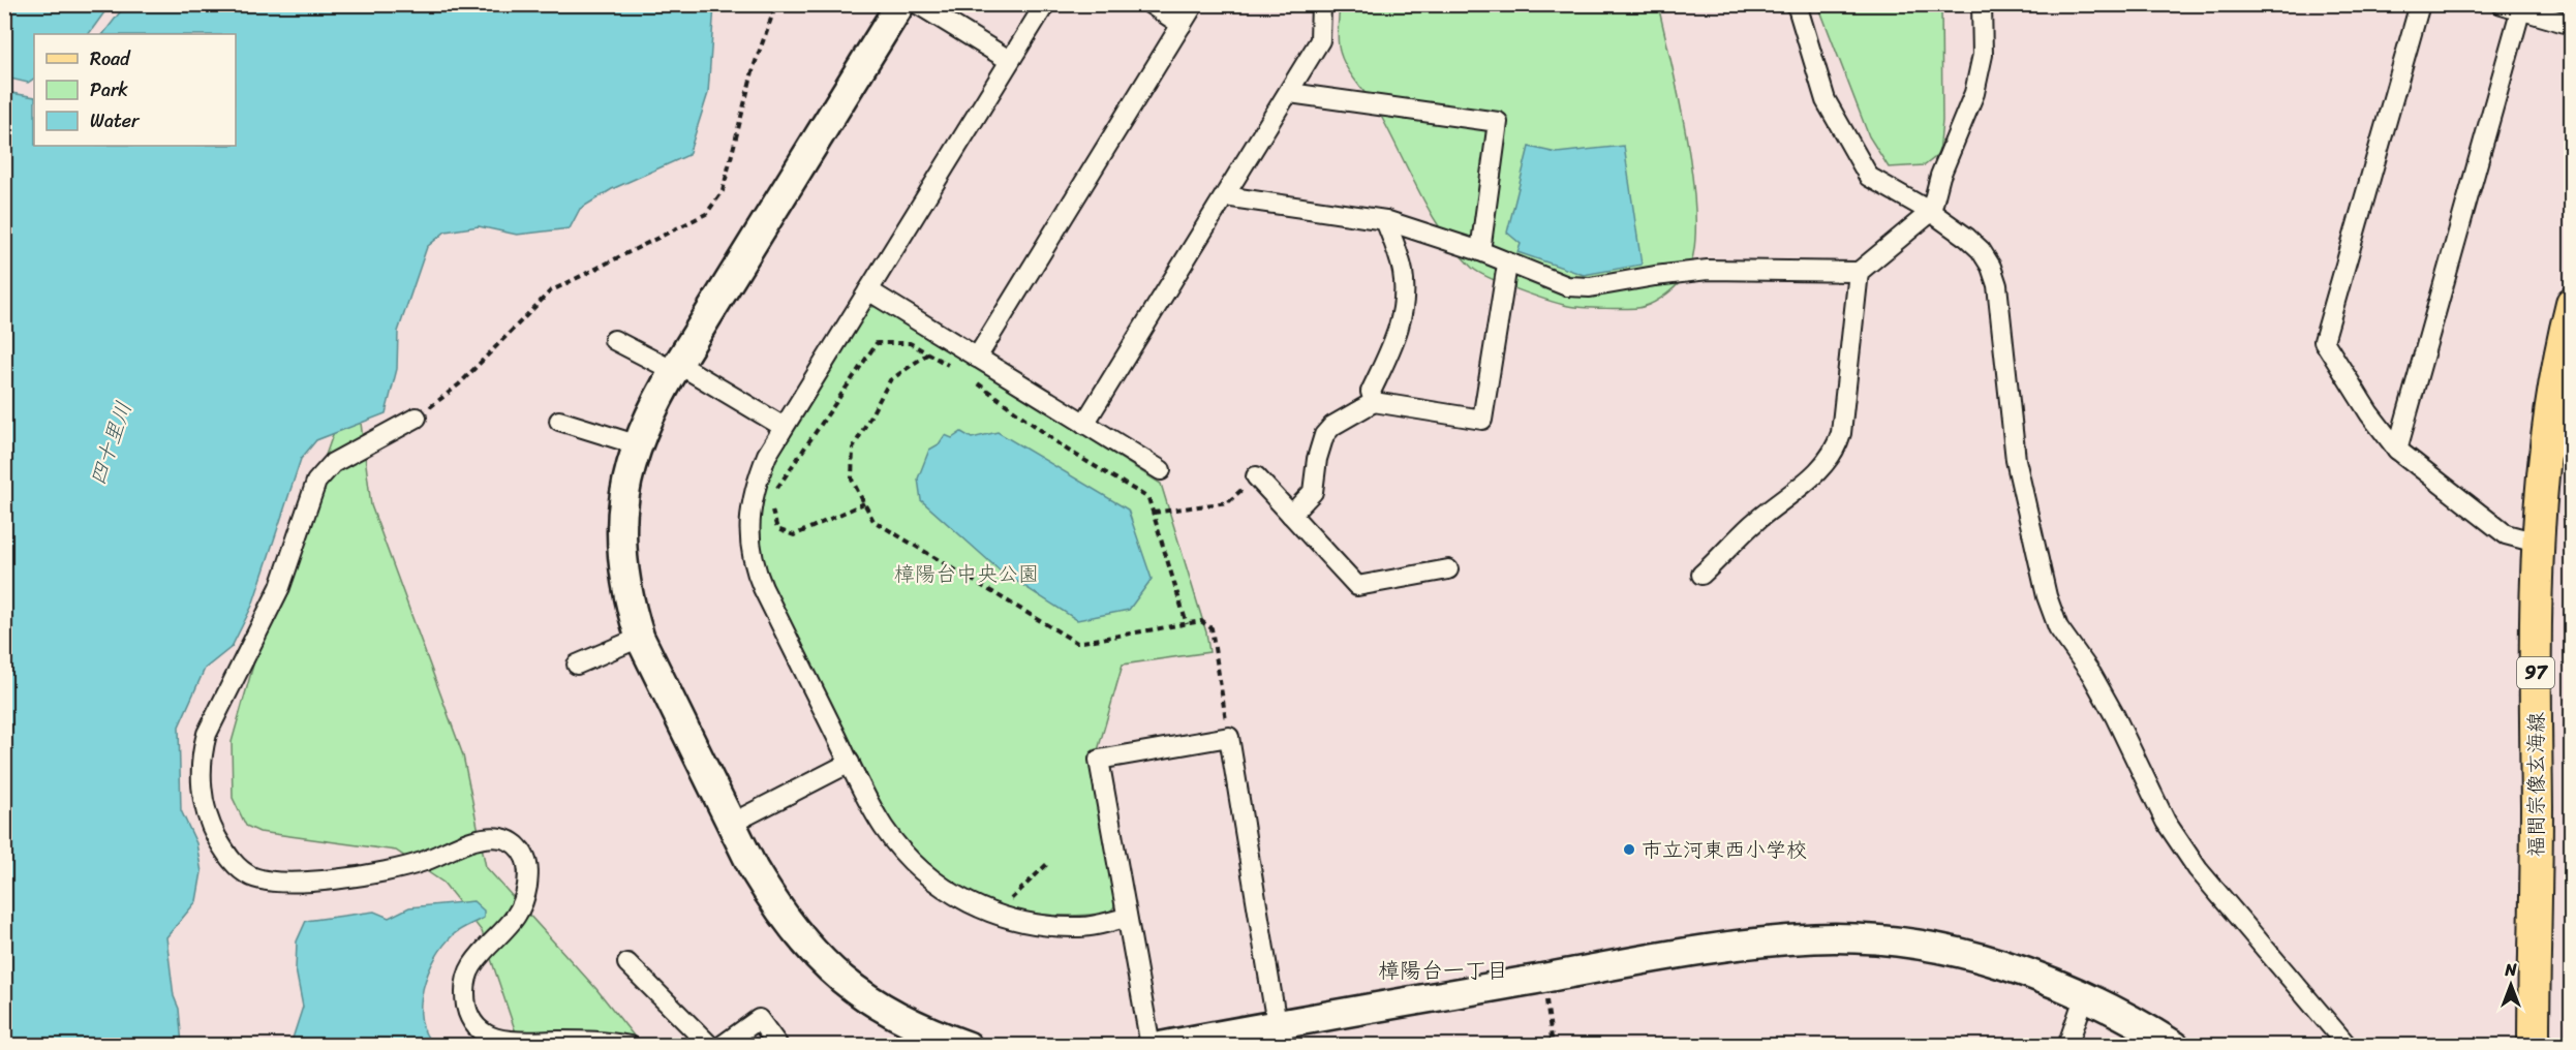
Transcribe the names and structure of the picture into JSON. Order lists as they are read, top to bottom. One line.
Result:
{"streets":{"main road":["97","福間宗像玄海線"]},"districts":["樟陽台一丁目"],"water":["四十里川"],"parks":["樟陽台中央公園"],"places":["市立河東西小学校"],"legend":["Road","Park","Water"],"north":"top"}
